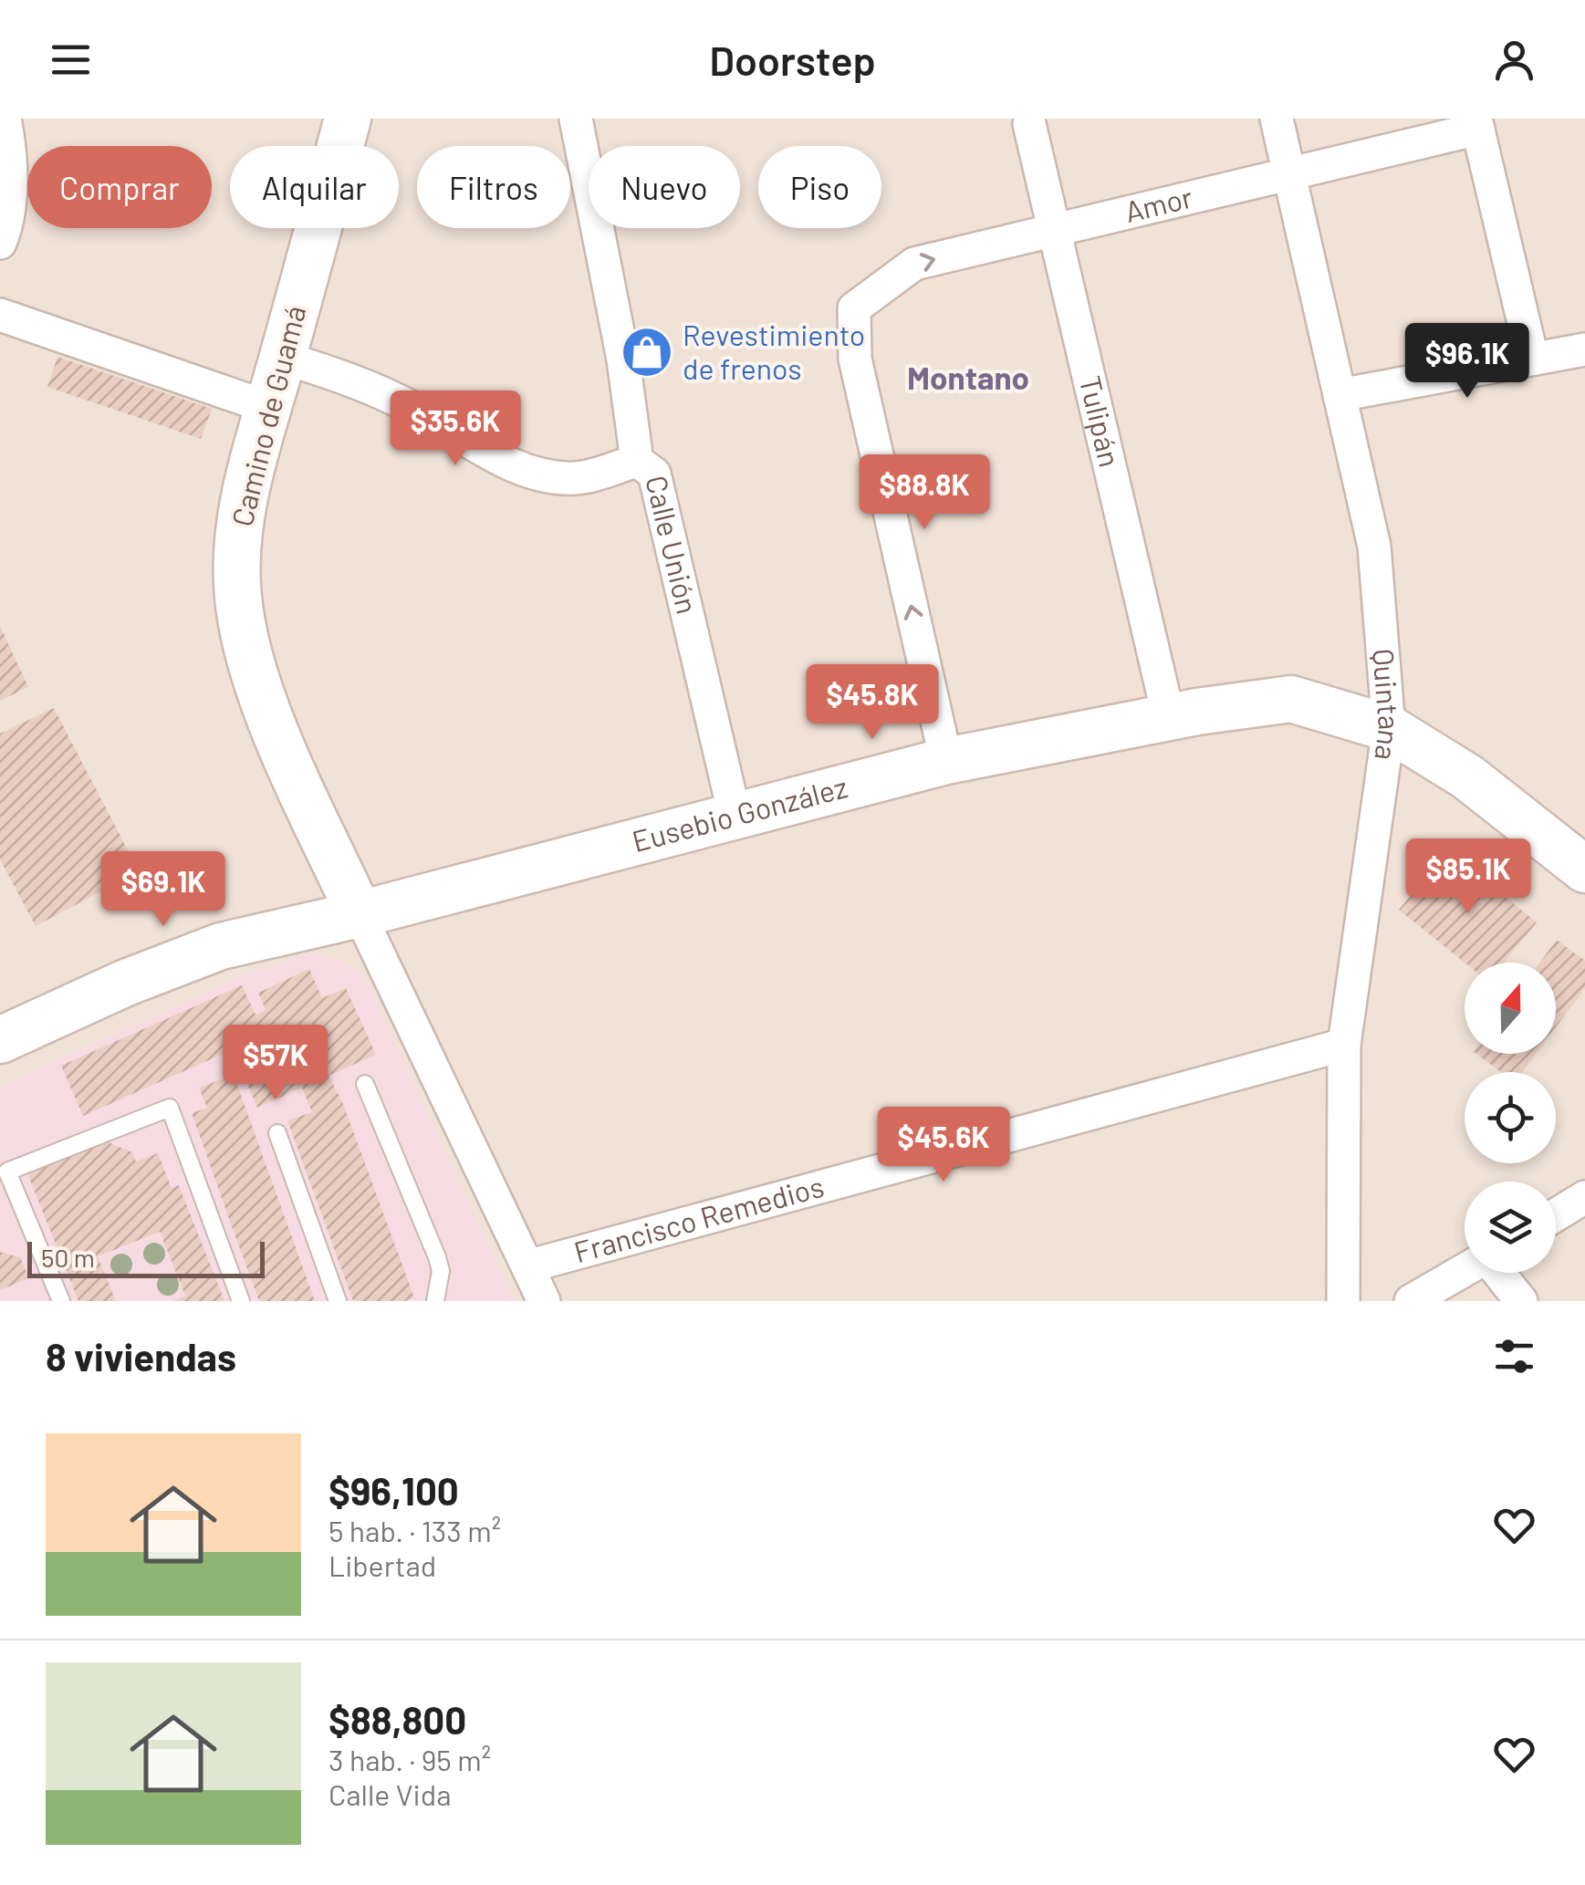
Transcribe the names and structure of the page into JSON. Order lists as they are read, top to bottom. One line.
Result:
{"streets":{"main road":["Camino de Guamá","Eusebio González"],"street":["Amor","Tulipán","Calle Unión","Quintana","Francisco Remedios"]},"crossings":[["Amor","Tulipán"],["Amor","Quintana"],["Amor","Eusebio González"],["Camino de Guamá","Eusebio González"],["Tulipán","Eusebio González"],["Calle Unión","Eusebio González"],["Quintana","Eusebio González"],["Quintana","Francisco Remedios"]],"districts":["Montano"],"places":{"shop":["Revestimiento de frenos"]},"scale_bar":"50 m","north":"top","page":{"header":"Doorstep","chip":["Comprar","Alquilar","Filtros","Nuevo","Piso"],"price":["$96.1K","$35.6K","$88.8K","$45.8K","$85.1K","$69.1K","$57K","$45.6K"],"scale":"50 m","heading":"8 viviendas","list":[{"name":"$96,100","note":"5 hab. · 133 m² · Libertad"},{"name":"$88,800","note":"3 hab. · 95 m² · Calle Vida"}]}}
